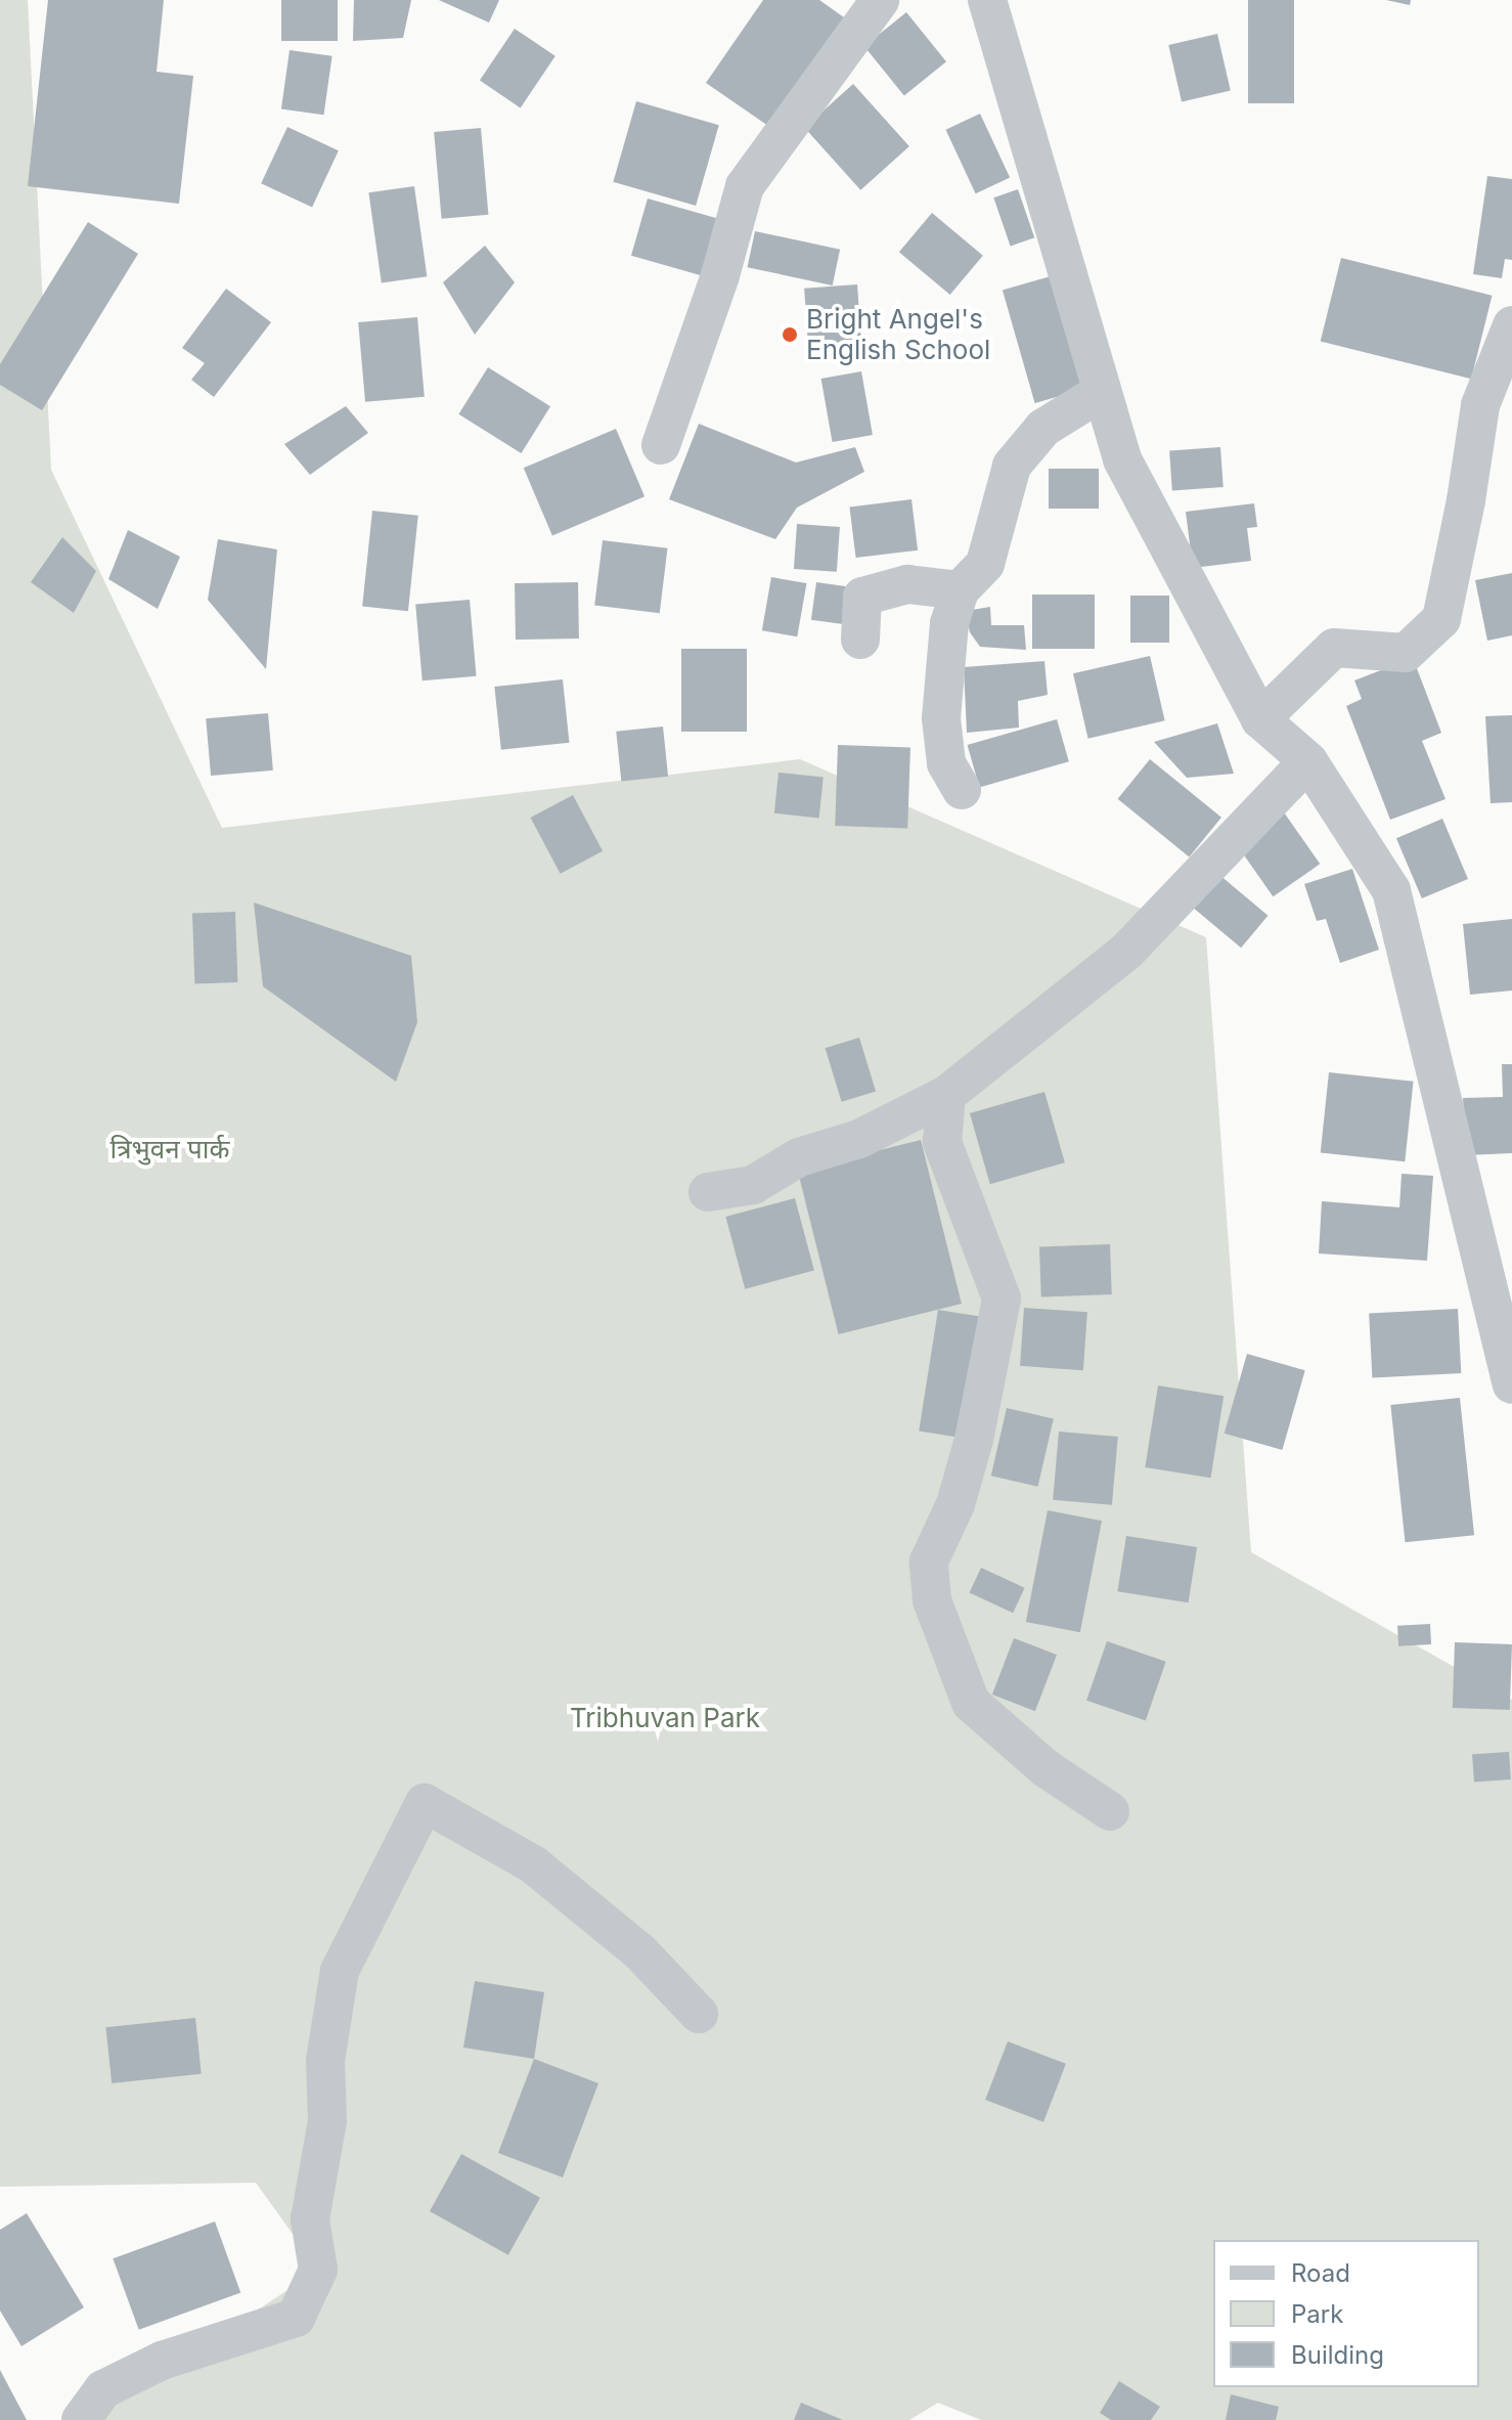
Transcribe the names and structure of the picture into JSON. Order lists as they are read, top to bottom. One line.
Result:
{"parks":["त्रिभुवन पार्क","Tribhuvan Park"],"places":["Bright Angel's English School"],"legend":["Road","Park","Building"]}
